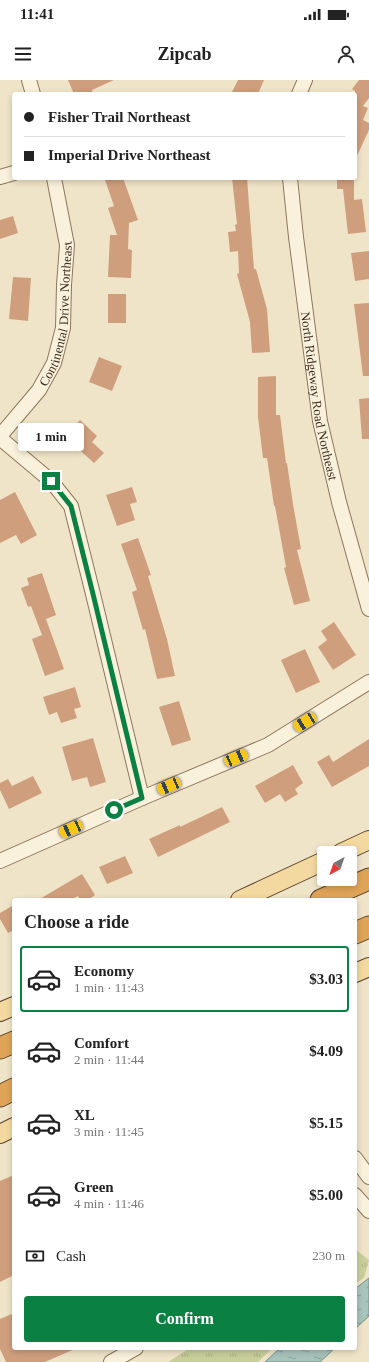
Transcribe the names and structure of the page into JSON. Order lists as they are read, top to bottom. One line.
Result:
{"streets":{"street":["Continental Drive Northeast","North Ridgeway Road Northeast"]},"north":"bottom left","page":{"status":"11:41","header":"Zipcab","banner":["Fisher Trail Northeast","Imperial Drive Northeast"],"bubble":"1 min","heading":"Choose a ride","list":[{"name":"Economy","note":"1 min · 11:43","value":"$3.03"},{"name":"Comfort","note":"2 min · 11:44","value":"$4.09"},{"name":"XL","note":"3 min · 11:45","value":"$5.15"},{"name":"Green","note":"4 min · 11:46","value":"$5.00"}],"pay":["Cash","230 m"],"buttons":"Confirm"}}
